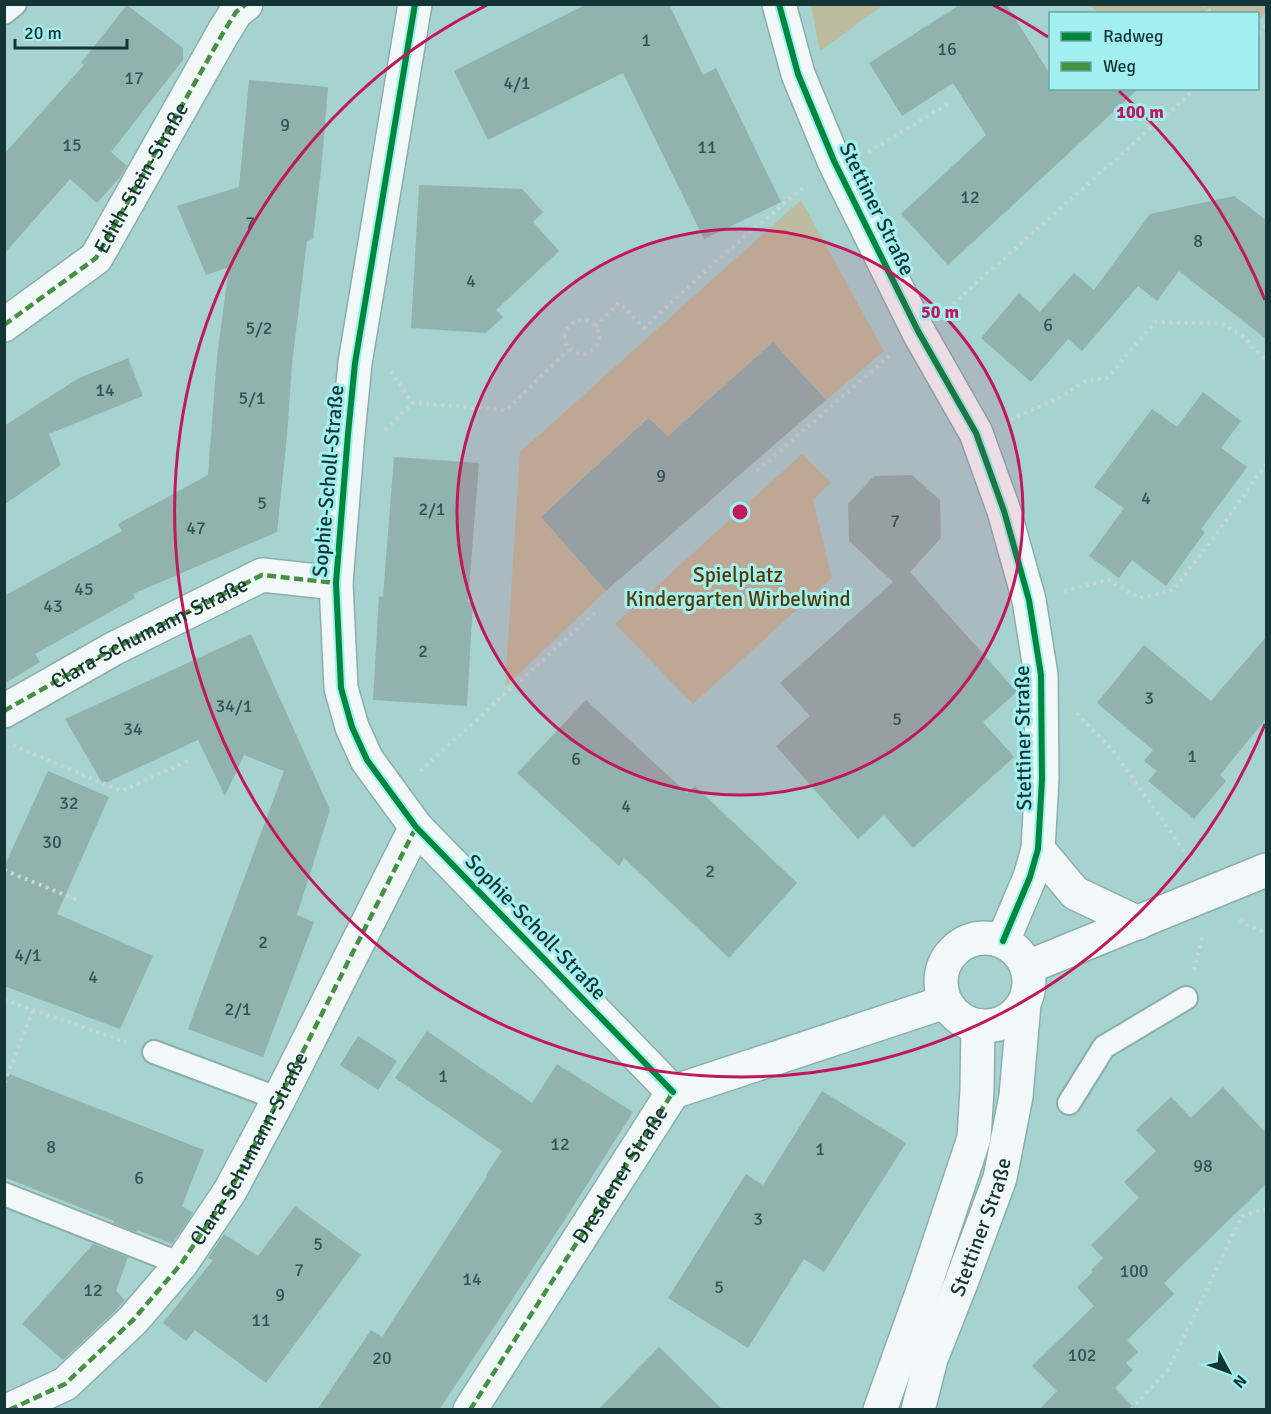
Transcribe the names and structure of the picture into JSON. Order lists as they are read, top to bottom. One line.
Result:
{"streets":{"street":["Edith-Stein-Straße","Stettiner Straße","Sophie-Scholl-Straße","Clara-Schumann-Straße","Dresdener Straße"]},"crossings":[["Stettiner Straße","Dresdener Straße"],["Sophie-Scholl-Straße","Clara-Schumann-Straße"],["Sophie-Scholl-Straße","Dresdener Straße"]],"parks":["Spielplatz Kindergarten Wirbelwind"],"house_numbers":["1","16","17","4/1","9","15","11","12","7","8","4","6","5/2","14","5/1","9","4","5","2/1","7","47","45","43","2","3","34/1","5","34","1","6","32","4","30","2","2","4/1","4","2/1","1","12","8","1","98","6","3","5","7","100","14","5","12","9","11","102","20"],"legend":["Radweg","Weg"],"scale_bar":"20 m","north":"bottom right","rings":["100 m","50 m"]}
